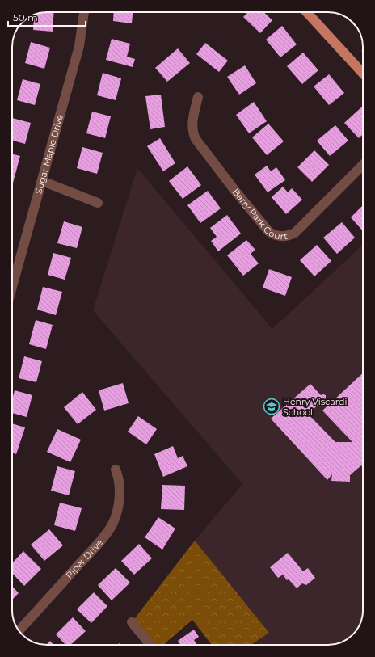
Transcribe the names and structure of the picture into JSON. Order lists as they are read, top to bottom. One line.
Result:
{"streets":{"street":["Sugar Maple Drive","Barry Park Court","Piper Drive"]},"places":{"school or university":["Henry Viscardi School"]},"scale_bar":"50 m"}
